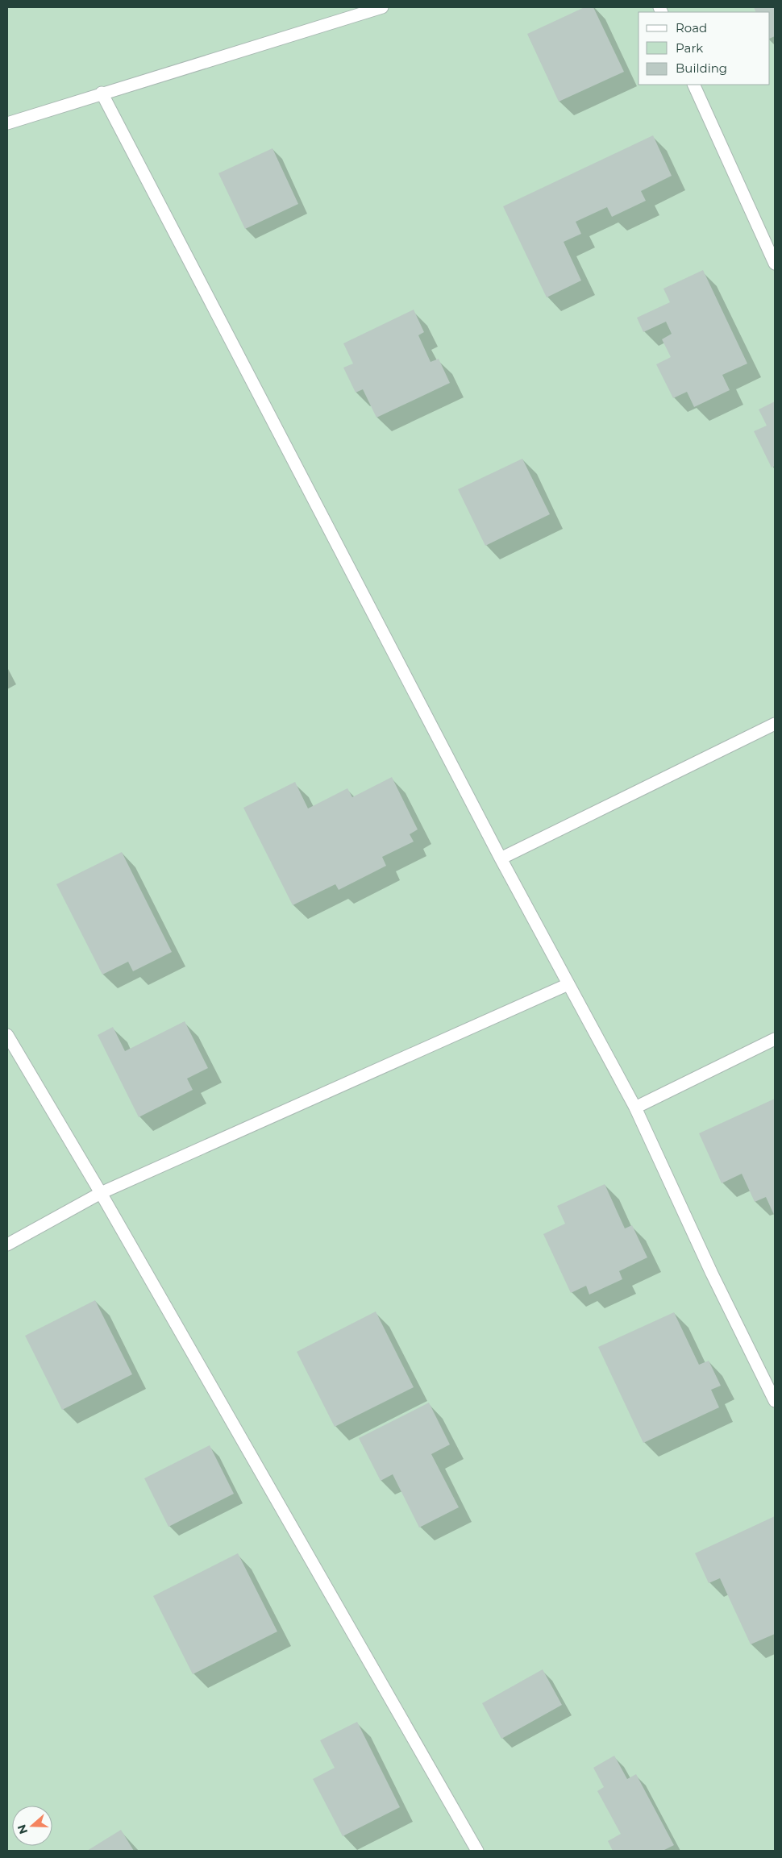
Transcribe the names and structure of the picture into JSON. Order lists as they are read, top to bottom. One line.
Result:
{"legend":["Road","Park","Building"],"north":"left"}
